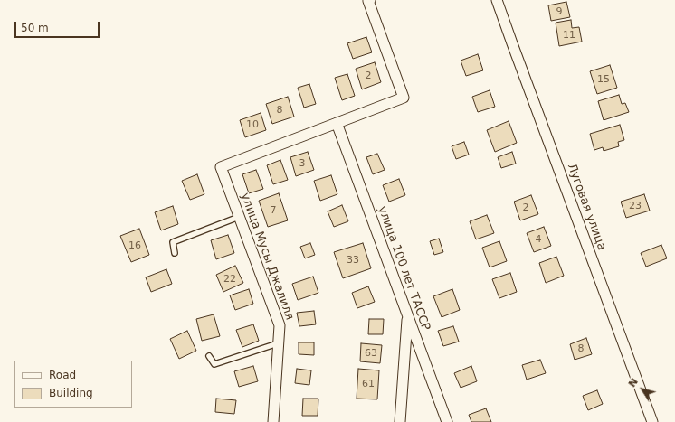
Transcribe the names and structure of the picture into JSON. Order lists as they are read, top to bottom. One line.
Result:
{"streets":{"street":["Луговая улица","улица Мусы Джалиля","улица 100 лет ТАССР"]},"crossings":[["улица Мусы Джалиля","улица 100 лет ТАССР"]],"house_numbers":["9","11","2","15","8","10","3","23","2","7","4","16","33","22","8","63","61"],"legend":["Road","Building"],"scale_bar":"50 m","north":"top left"}
